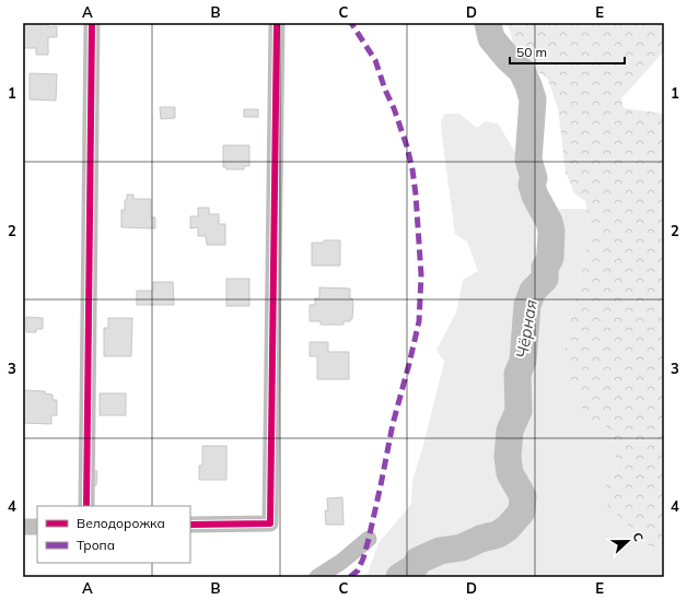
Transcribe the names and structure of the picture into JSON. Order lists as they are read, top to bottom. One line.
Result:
{"water":["Чёрная"],"legend":["Велодорожка","Тропа"],"scale_bar":"50 m","north":"right","grid":{"columns":["A","B","C","D","E"],"rows":["1","2","3","4"]}}
